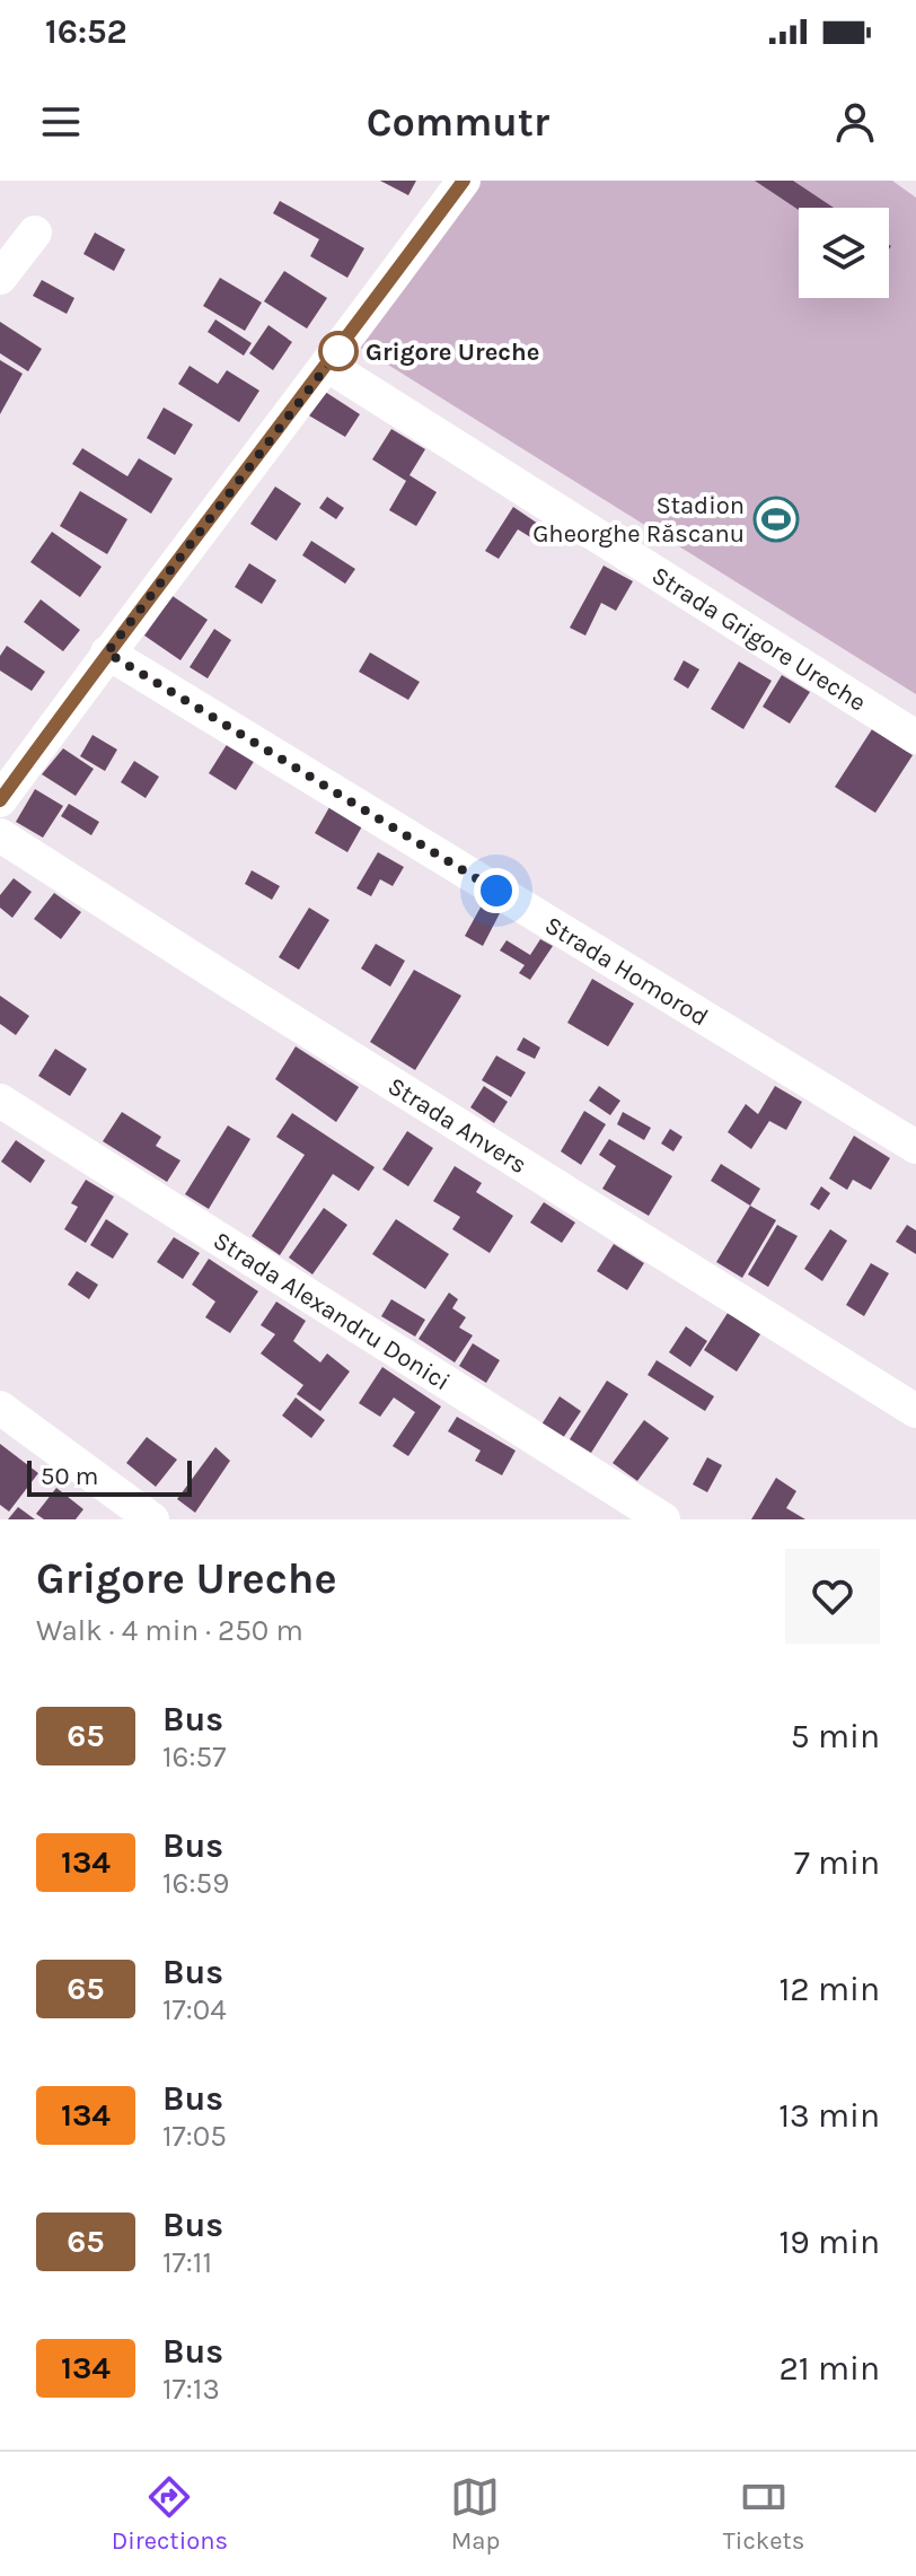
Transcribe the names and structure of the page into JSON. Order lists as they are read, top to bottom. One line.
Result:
{"streets":{"street":["Strada Grigore Ureche","Strada Homorod","Strada Anvers","Strada Alexandru Donici"]},"places":{"other":["Grigore Ureche"],"sports":["Stadion Gheorghe Răscanu"]},"lines":["bus line 65"],"scale_bar":"50 m","page":{"status":"16:52","header":"Commutr","scale":"50 m","heading":["Grigore Ureche","Walk · 4 min · 250 m"],"list":[{"mark":"65","name":"Bus","note":"16:57","value":"5 min"},{"mark":"134","name":"Bus","note":"16:59","value":"7 min"},{"mark":"65","name":"Bus","note":"17:04","value":"12 min"},{"mark":"134","name":"Bus","note":"17:05","value":"13 min"},{"mark":"65","name":"Bus","note":"17:11","value":"19 min"},{"mark":"134","name":"Bus","note":"17:13","value":"21 min"}],"tabs":["Directions","Map","Tickets"]}}
